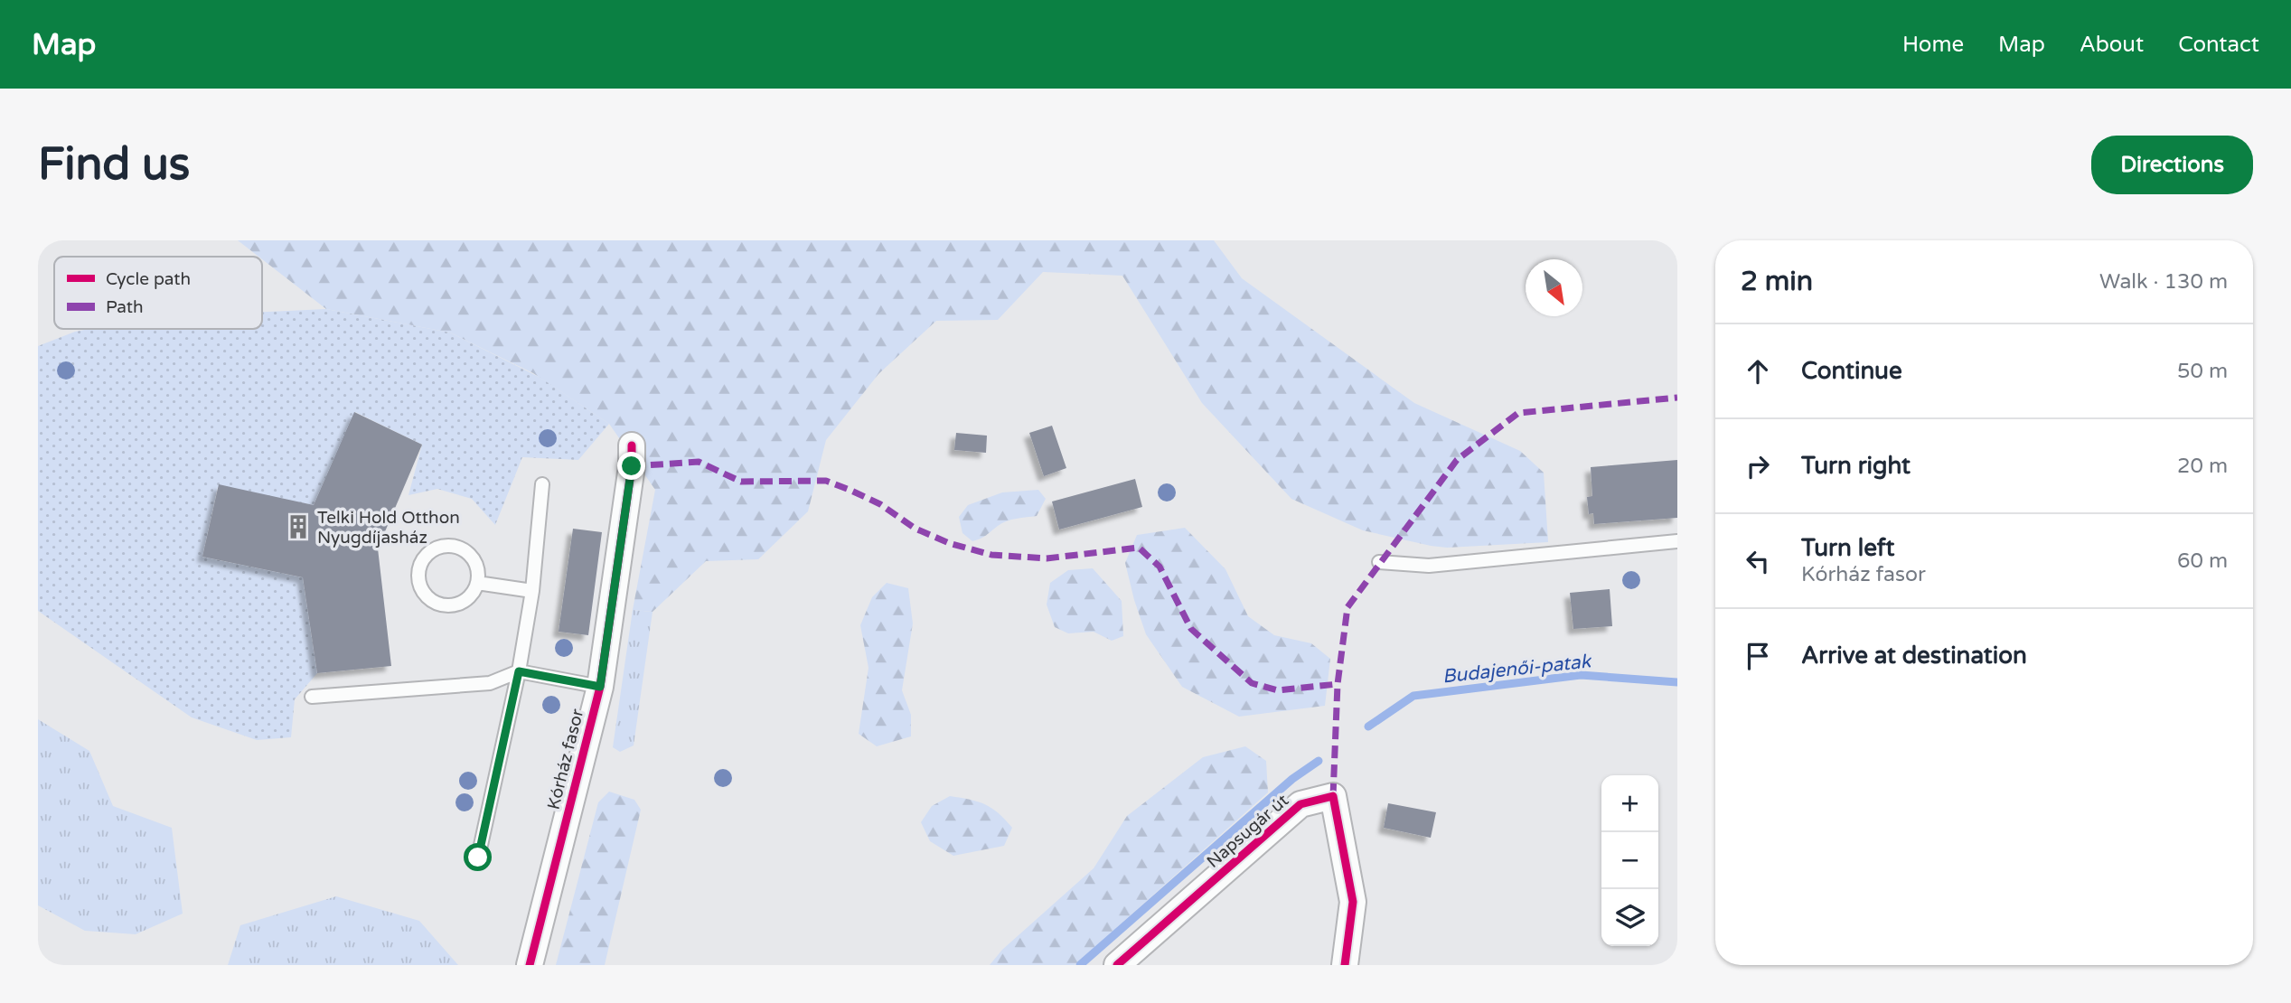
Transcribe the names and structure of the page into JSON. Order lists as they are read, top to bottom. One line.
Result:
{"streets":{"street":["Kórház fasor","Napsugár út"]},"water":["Budajenői-patak"],"places":{"building":["Telki Hold Otthon Nyugdíjasház"]},"legend":["Cycle path","Path"],"north":"bottom right","page":{"header":"Map","nav":["Home","Map","About","Contact"],"buttons":"Directions","title":"Find us","heading":["2 min","Walk · 130 m"],"list":[["Continue","50 m"],["Turn right","20 m"],["Turn left","Kórház fasor","60 m"],"Arrive at destination"],"map_buttons":["+","−"]}}
